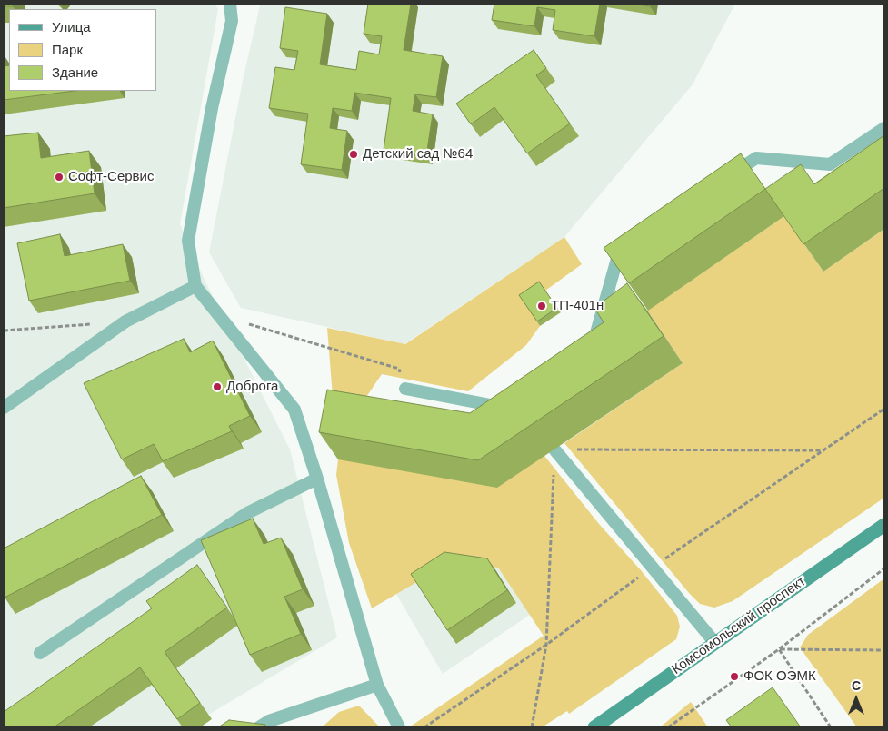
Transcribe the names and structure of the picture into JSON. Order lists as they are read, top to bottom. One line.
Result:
{"streets":{"main road":["Комсомольский проспект"]},"places":["Детский сад №64","Софт-Сервис","ТП-401н","Доброга","ФОК ОЭМК"],"legend":["Улица","Парк","Здание"],"north":"top"}
